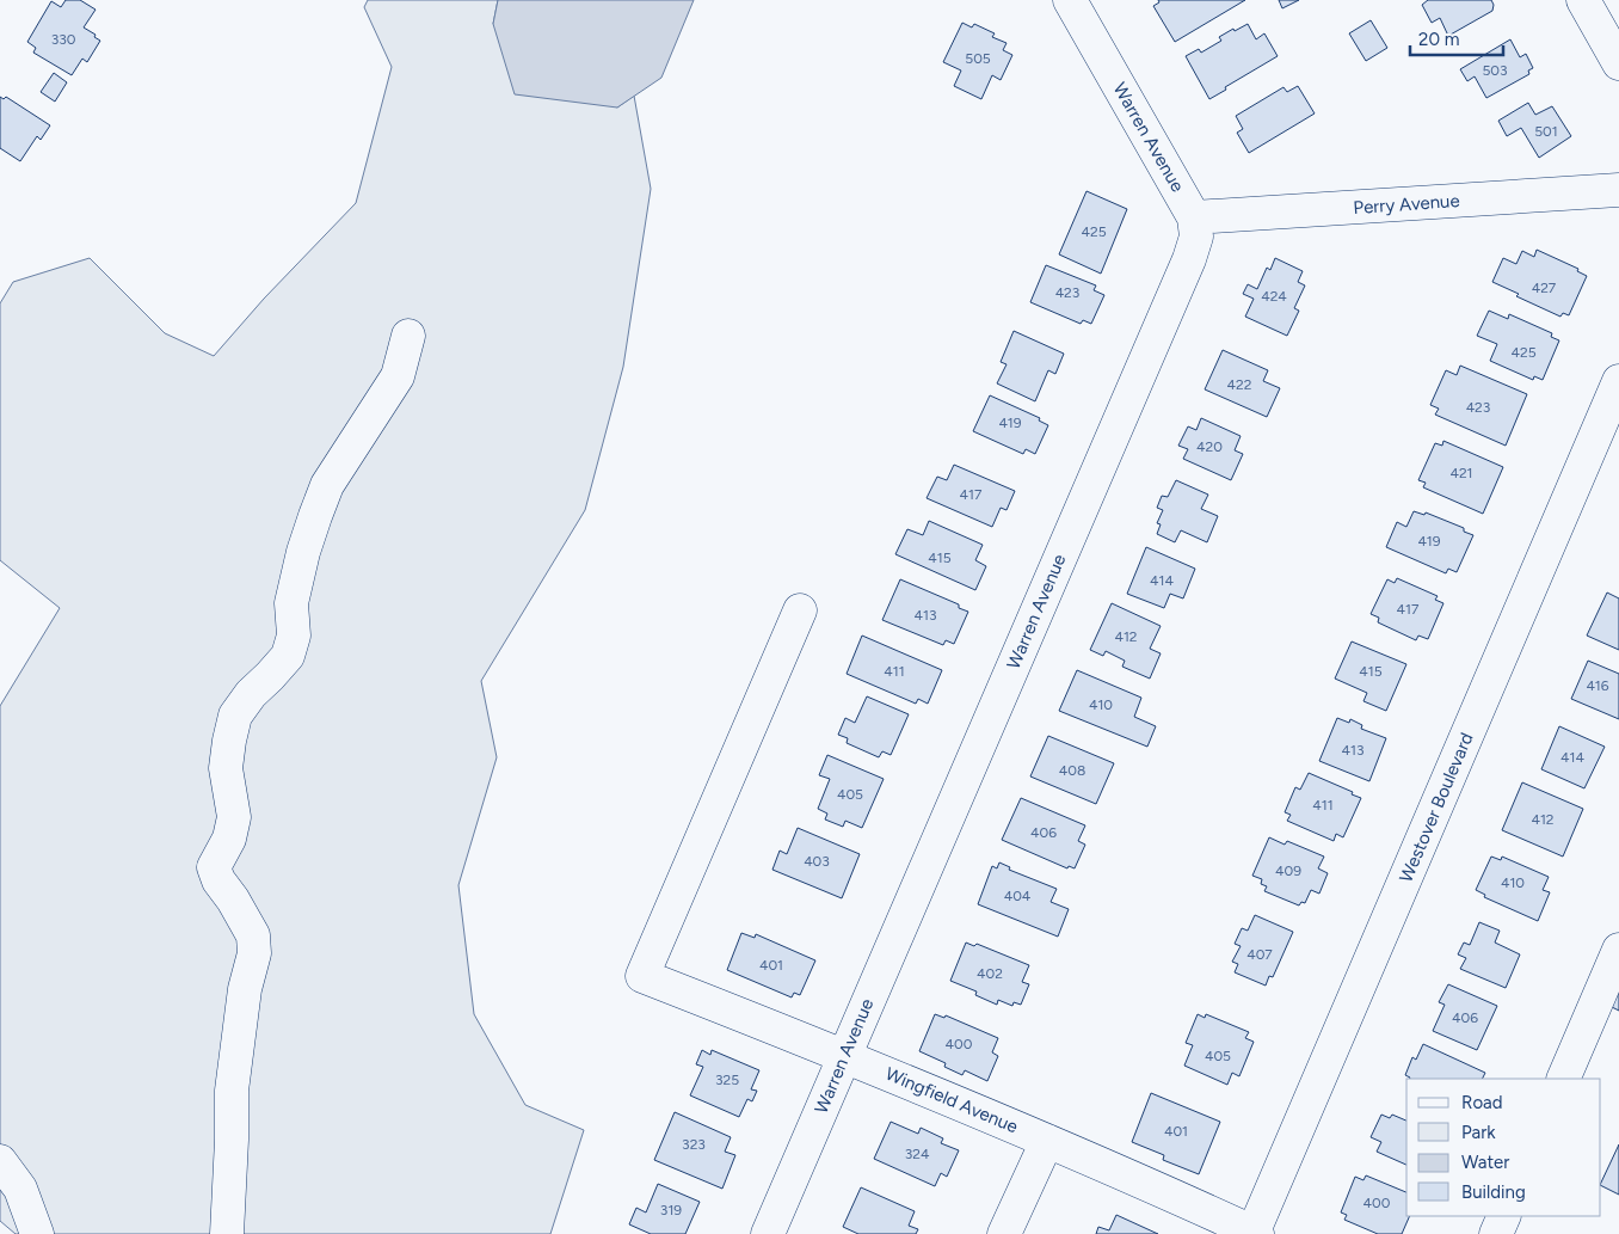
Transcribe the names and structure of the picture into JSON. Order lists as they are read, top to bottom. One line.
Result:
{"streets":{"street":["Warren Avenue","Perry Avenue","Westover Boulevard","Wingfield Avenue"]},"crossings":[["Warren Avenue","Perry Avenue"],["Warren Avenue","Wingfield Avenue"],["Westover Boulevard","Wingfield Avenue"]],"house_numbers":["330","505","503","501","425","427","423","424","425","422","423","419","420","421","417","419","415","414","417","413","412","411","415","416","410","413","414","408","405","411","412","406","403","409","410","404","407","401","402","406","400","405","325","401","323","324","400","319"],"legend":["Road","Park","Water","Building"],"scale_bar":"20 m"}
